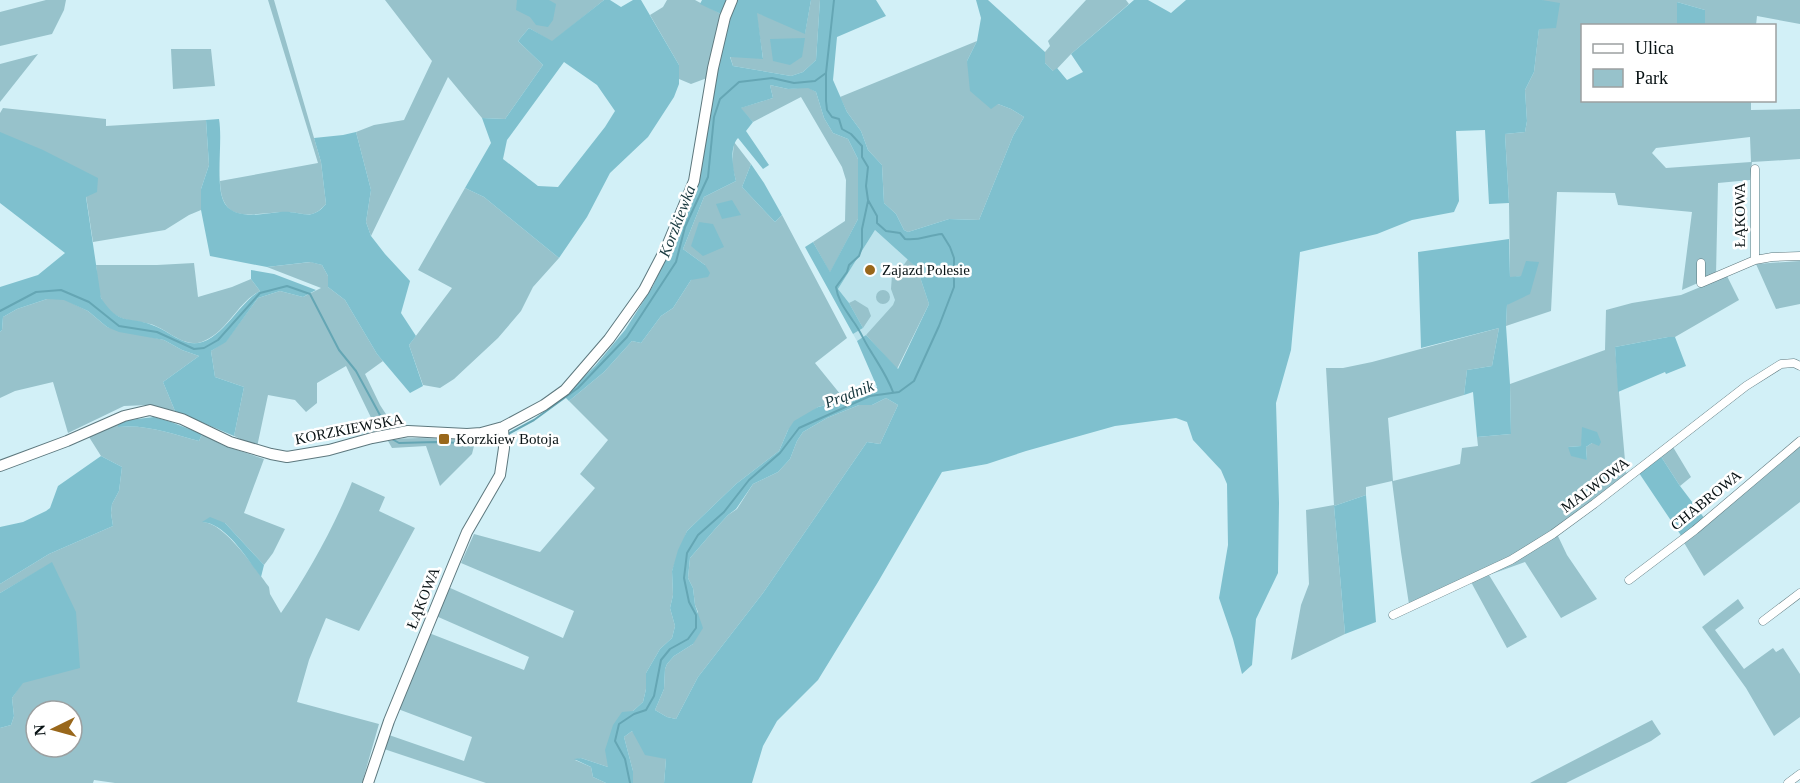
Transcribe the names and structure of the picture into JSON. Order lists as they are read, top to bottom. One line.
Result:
{"streets":{"street":["ŁĄKOWA","KORZKIEWSKA","MALWOWA","CHABROWA"]},"crossings":[["ŁĄKOWA","KORZKIEWSKA"]],"water":["Korzkiewka","Prądnik"],"places":{"other":["Zajazd Polesie"],"transit":["Korzkiew Botoja"]},"legend":["Ulica","Park"],"north":"left"}
